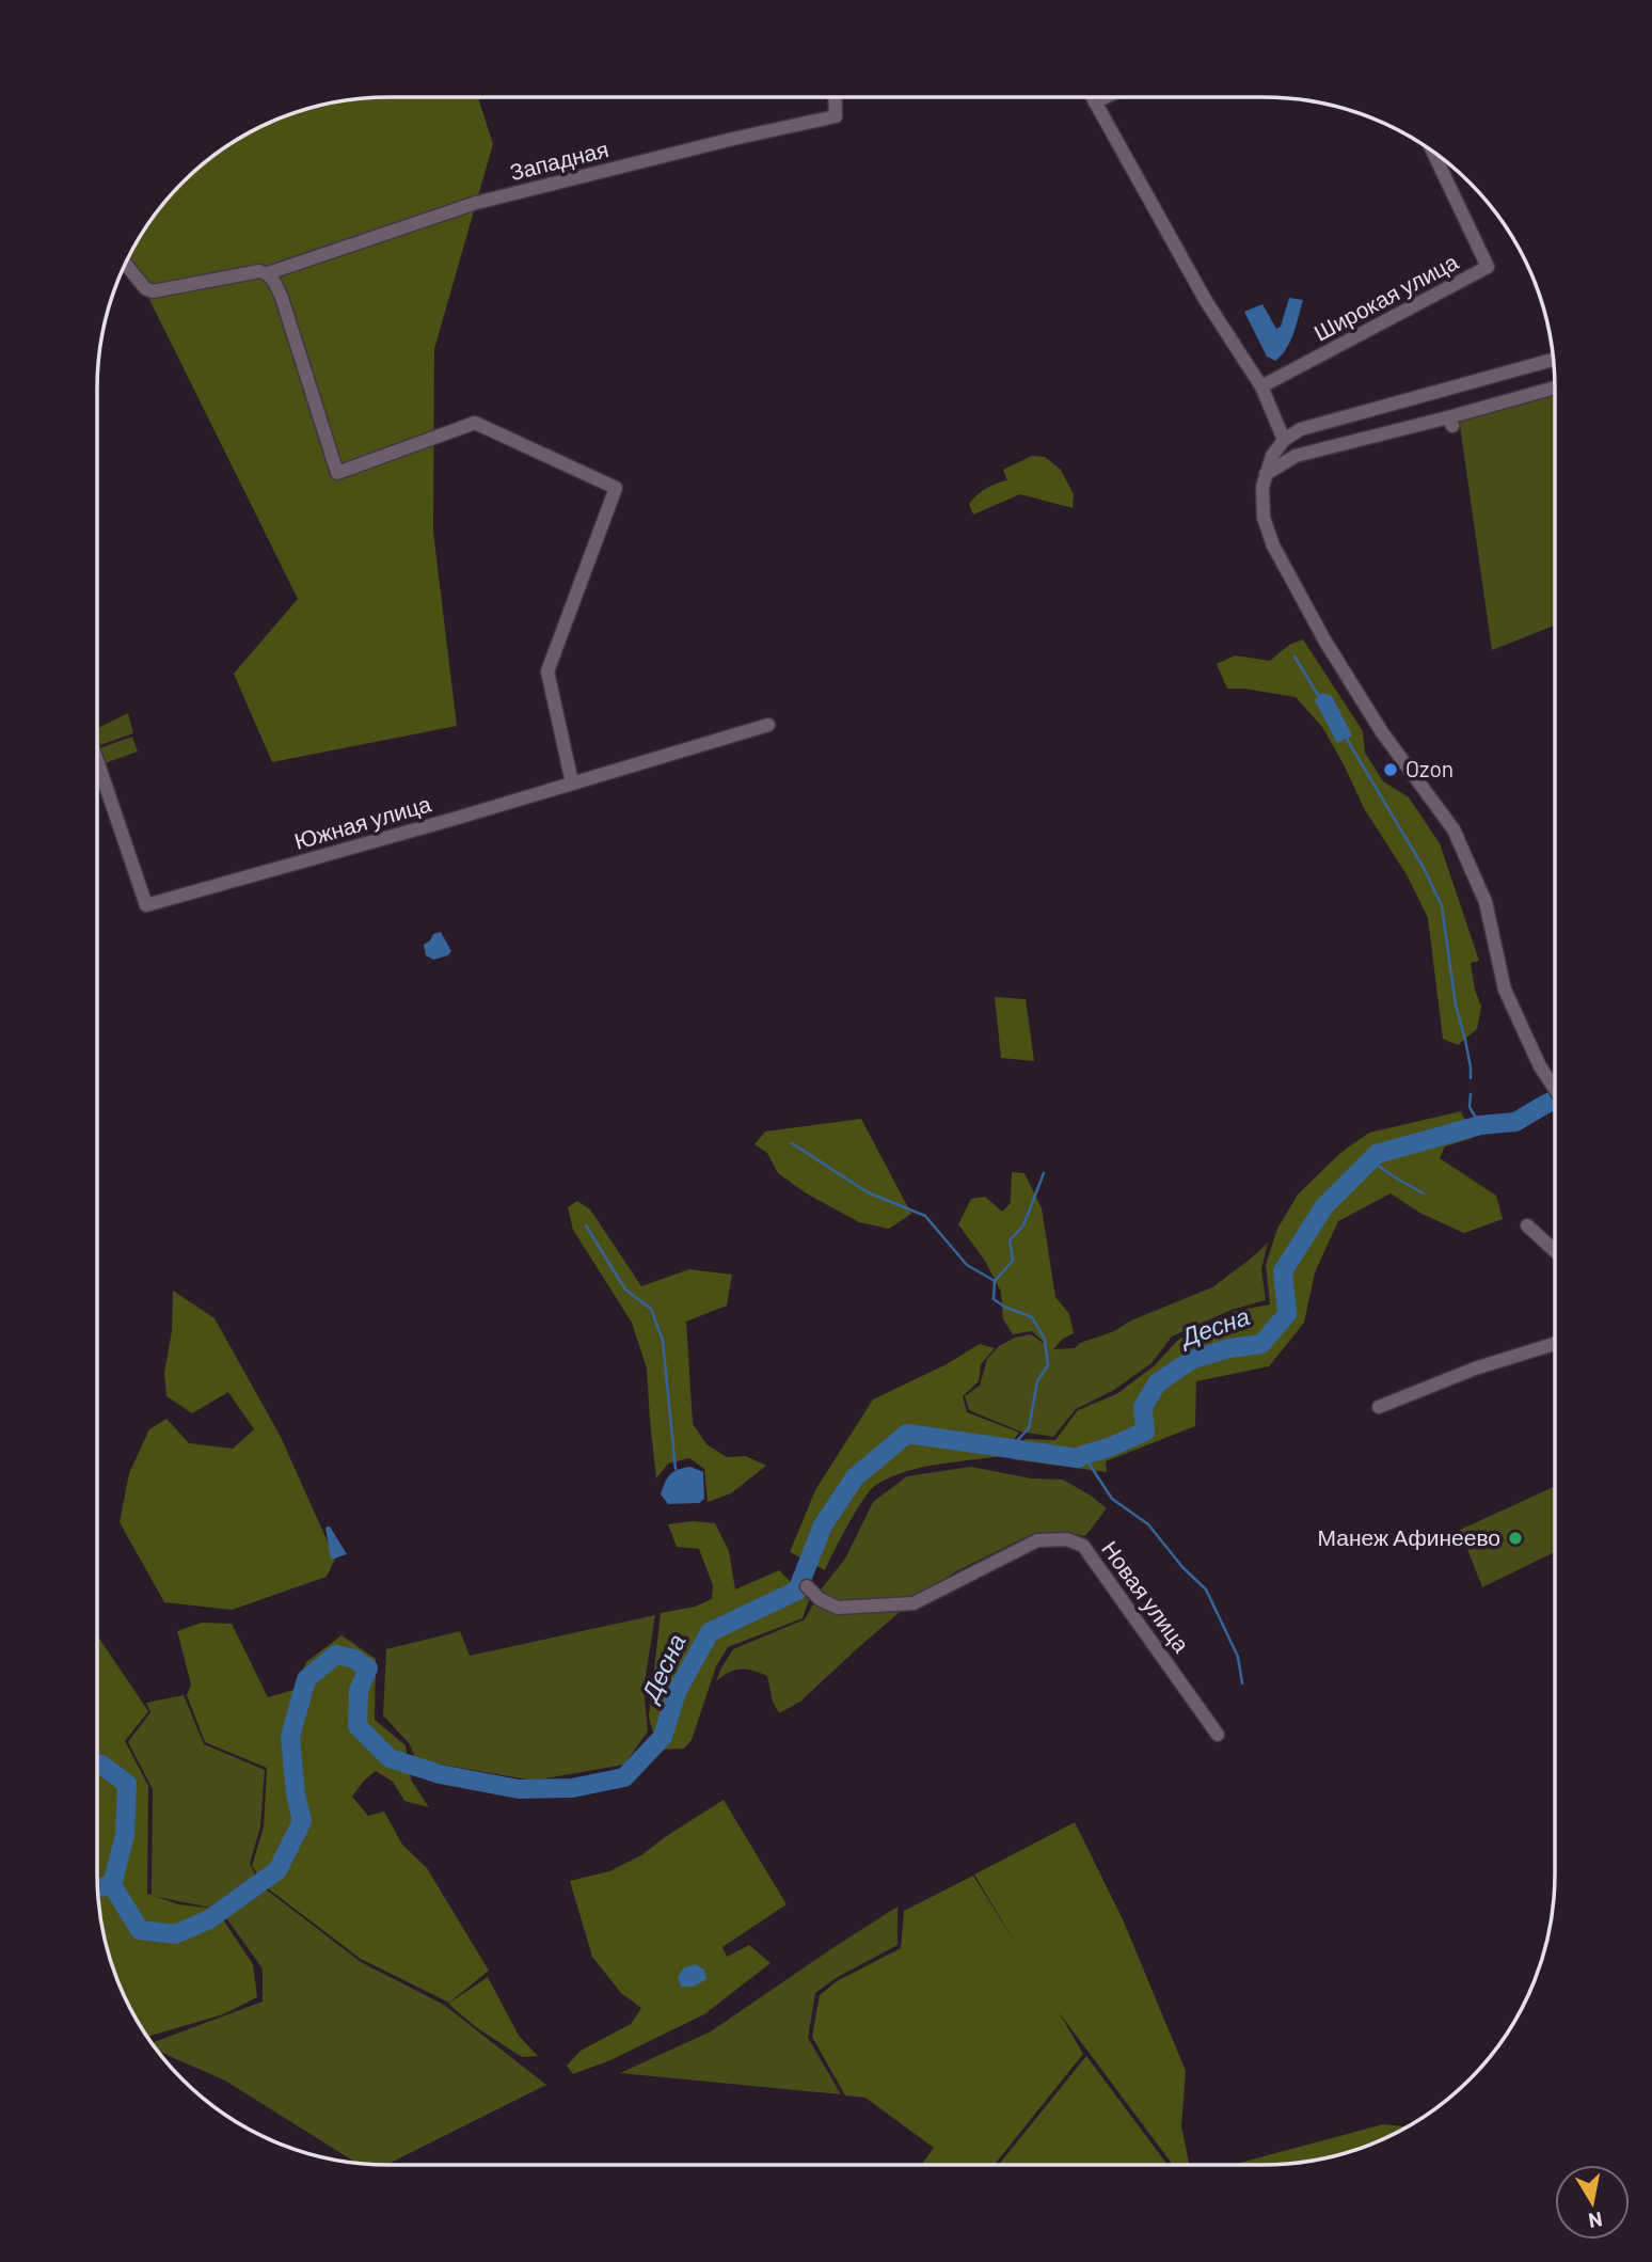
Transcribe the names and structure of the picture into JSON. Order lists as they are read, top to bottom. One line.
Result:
{"streets":{"street":["Западная","Широкая улица","Южная улица","Новая улица"]},"water":["Десна"],"places":["Ozon","Манеж Афинеево"],"north":"bottom"}
